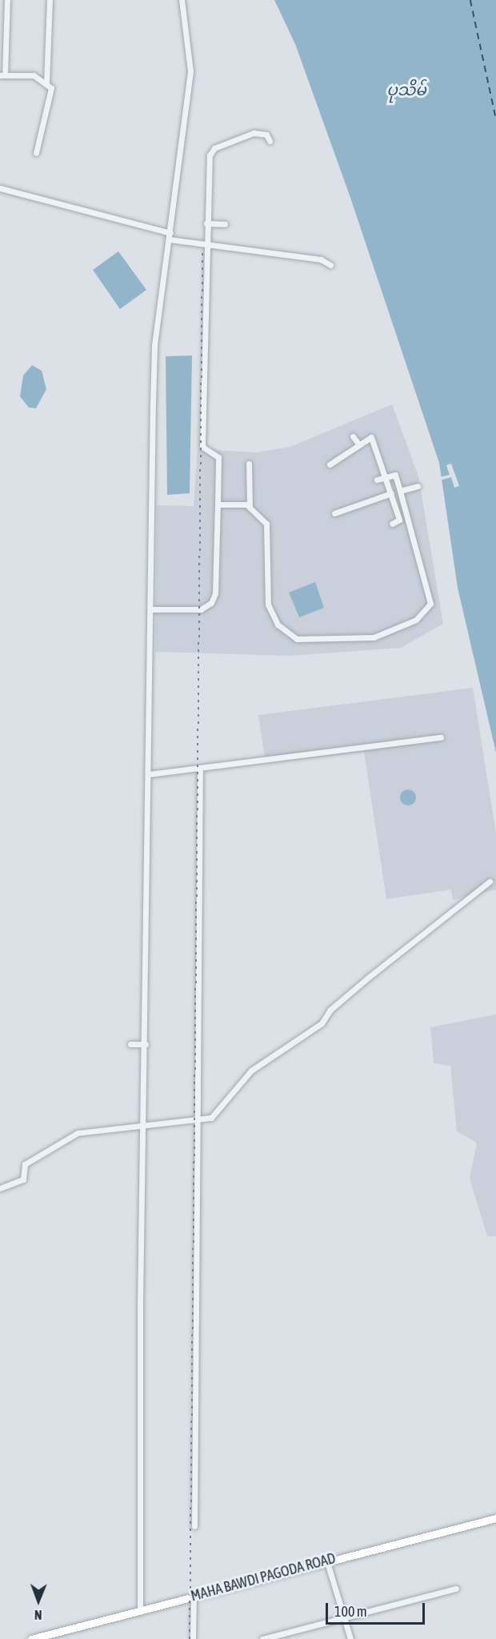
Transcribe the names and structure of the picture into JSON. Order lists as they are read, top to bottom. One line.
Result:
{"streets":{"street":["MAHA BAWDI PAGODA ROAD"]},"water":["ပုသိမ်"],"scale_bar":"100 m","north":"bottom"}
